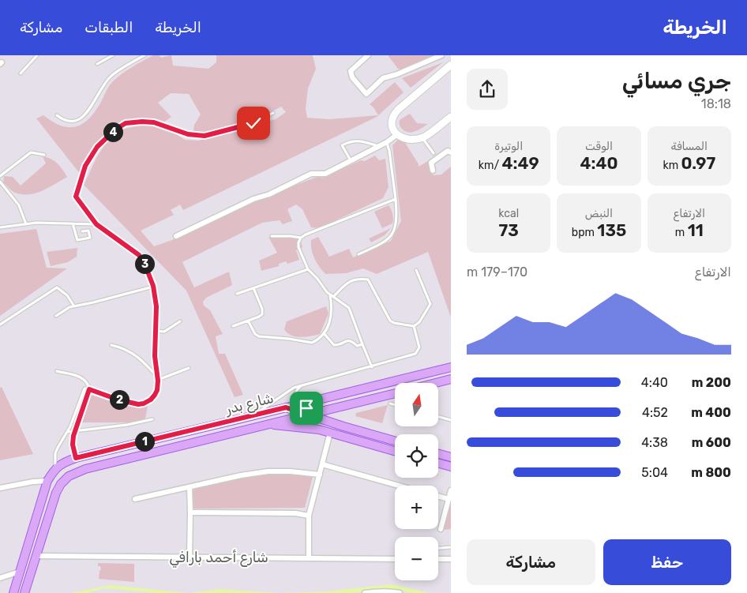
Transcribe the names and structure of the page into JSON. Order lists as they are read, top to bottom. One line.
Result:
{"streets":{"main road":["شارع بدر"],"street":["شارع أحمد بارافي"]},"north":"top","page":{"header":"الخريطة","nav":["الخريطة","الطبقات","مشاركة"],"heading":["جري مسائي","18:18"],"stats":[["المسافة","0.97 km"],["الوقت","4:40"],["الوتيرة","4:49 /km"],["الارتفاع","11 m"],["النبض","135 bpm"],["kcal","73"]],"pins":["4","3","2","1"],"chart":["الارتفاع","170–179 m"],"list":[{"name":"200 m","note":"4:40"},{"name":"400 m","note":"4:52"},{"name":"600 m","note":"4:38"},{"name":"800 m","note":"5:04"}],"map_buttons":["+","−"],"buttons":["حفظ","مشاركة"]}}
